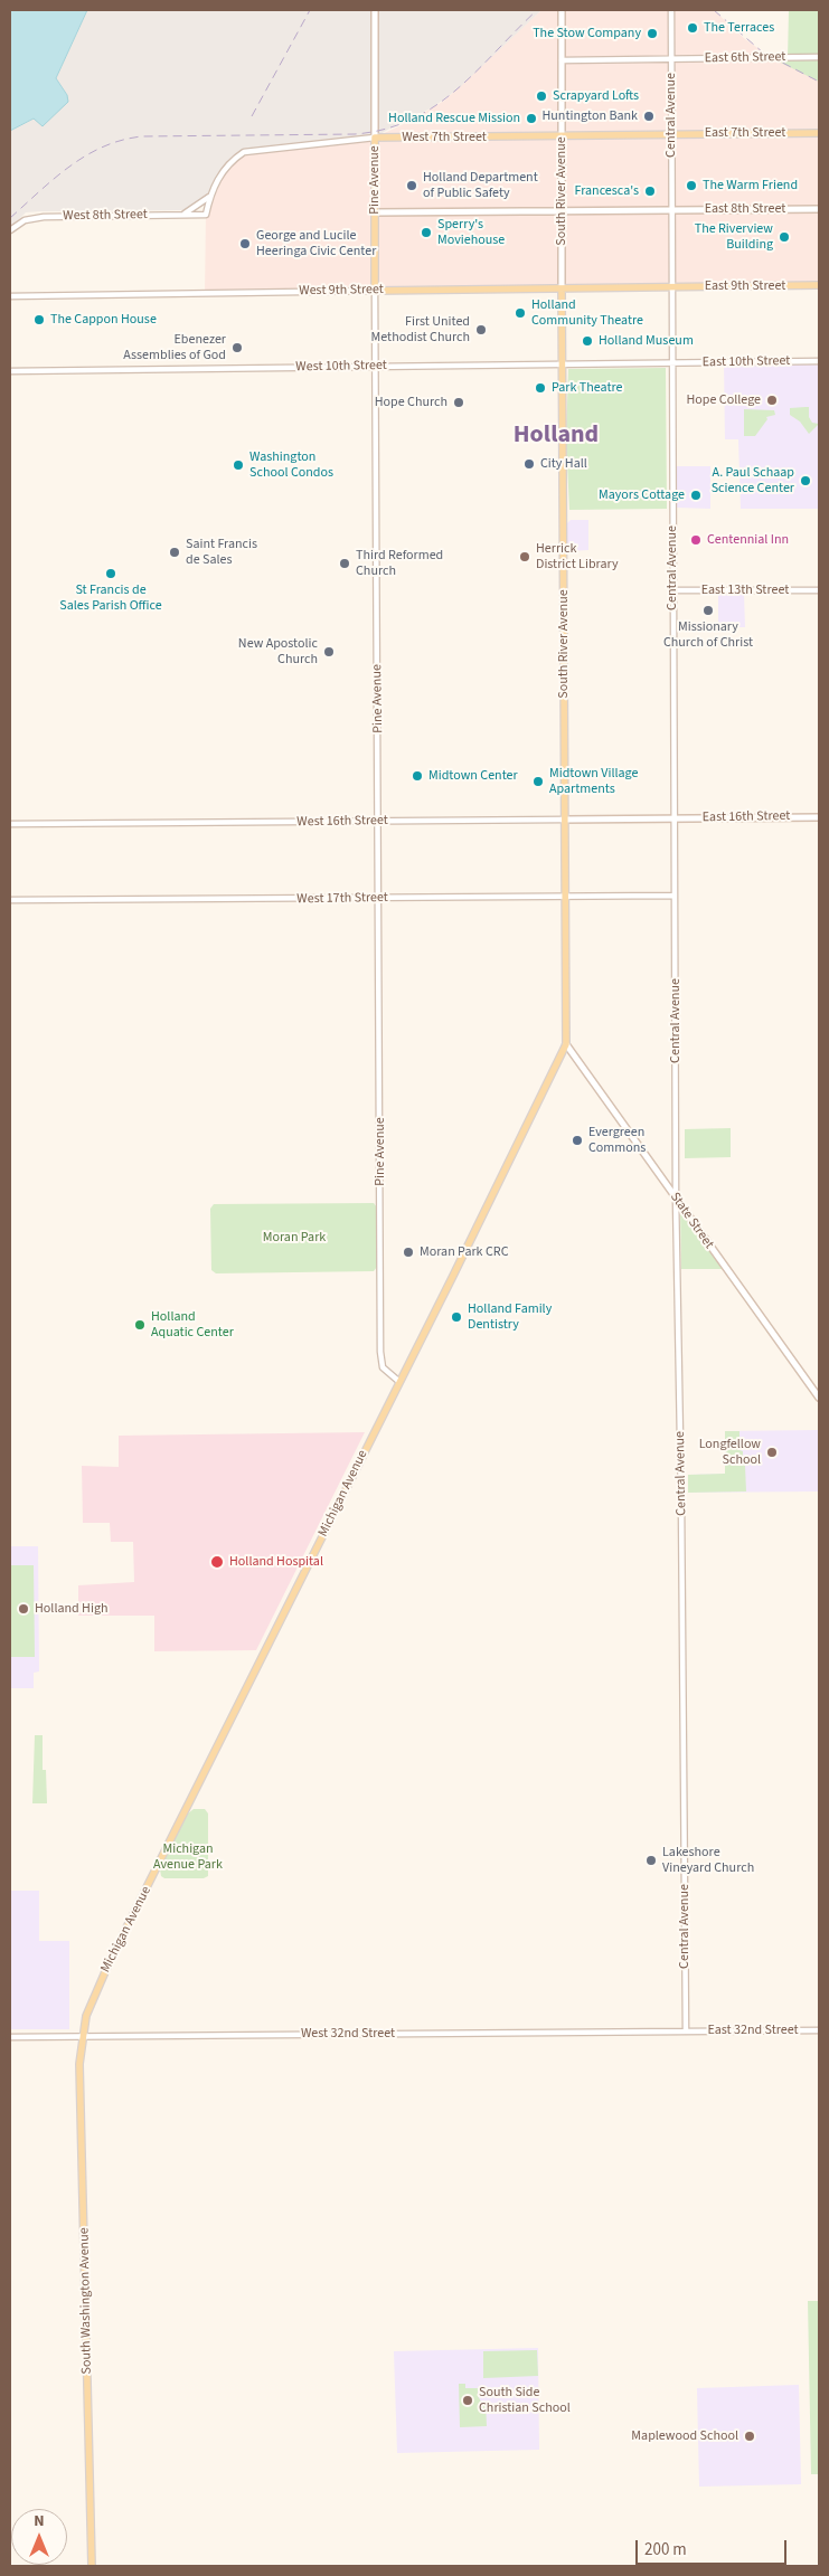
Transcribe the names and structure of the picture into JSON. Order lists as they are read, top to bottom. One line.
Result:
{"streets":{"main road":["East 7th Street","West 7th Street","Pine Avenue","South River Avenue","East 8th Street","East 9th Street","West 9th Street","East 16th Street","West 16th Street","State Street","Michigan Avenue","South Washington Avenue"],"street":["East 6th Street","Central Avenue","West 8th Street","East 10th Street","West 10th Street","East 13th Street","West 17th Street","East 32nd Street","West 32nd Street"]},"crossings":[["East 6th Street","Central Avenue"],["East 6th Street","South River Avenue"],["Central Avenue","East 7th Street"],["Central Avenue","West 7th Street"],["Central Avenue","East 8th Street"],["Central Avenue","East 9th Street"],["Central Avenue","West 9th Street"],["Central Avenue","East 10th Street"],["Central Avenue","West 10th Street"],["Central Avenue","East 13th Street"],["Central Avenue","East 16th Street"],["Central Avenue","West 16th Street"],["Central Avenue","West 17th Street"],["Central Avenue","State Street"],["Central Avenue","East 32nd Street"],["Central Avenue","West 32nd Street"],["East 7th Street","West 7th Street"],["West 7th Street","Pine Avenue"],["West 7th Street","South River Avenue"],["West 7th Street","West 8th Street"],["Pine Avenue","West 9th Street"],["Pine Avenue","West 10th Street"],["Pine Avenue","West 16th Street"],["Pine Avenue","West 17th Street"],["Pine Avenue","Michigan Avenue"],["South River Avenue","West 9th Street"],["South River Avenue","West 10th Street"],["South River Avenue","West 16th Street"],["South River Avenue","West 17th Street"],["South River Avenue","State Street"],["South River Avenue","Michigan Avenue"],["East 9th Street","West 9th Street"],["East 10th Street","West 10th Street"],["East 16th Street","West 16th Street"],["State Street","Michigan Avenue"],["Michigan Avenue","West 32nd Street"],["Michigan Avenue","South Washington Avenue"],["East 32nd Street","West 32nd Street"],["West 32nd Street","South Washington Avenue"]],"districts":["Holland"],"parks":["Moran Park","Michigan Avenue Park"],"places":["The Terraces","The Stow Company","Scrapyard Lofts","Huntington Bank","Holland Rescue Mission","Holland Department of Public Safety","The Warm Friend","Francesca's","Sperry's Moviehouse","The Riverview Building","George and Lucile Heeringa Civic Center","Holland Community Theatre","The Cappon House","First United Methodist Church","Holland Museum","Ebenezer Assemblies of God","Park Theatre","Hope College","Hope Church","City Hall","Washington School Condos","A. Paul Schaap Science Center","Mayors Cottage","Centennial Inn","Saint Francis de Sales","Herrick District Library","Third Reformed Church","St Francis de Sales Parish Office","Missionary Church of Christ","New Apostolic Church","Midtown Center","Midtown Village Apartments","Evergreen Commons","Moran Park CRC","Holland Family Dentistry","Holland Aquatic Center","Longfellow School","Holland Hospital","Holland High","Lakeshore Vineyard Church","South Side Christian School","Maplewood School"],"scale_bar":"200 m","north":"top"}
